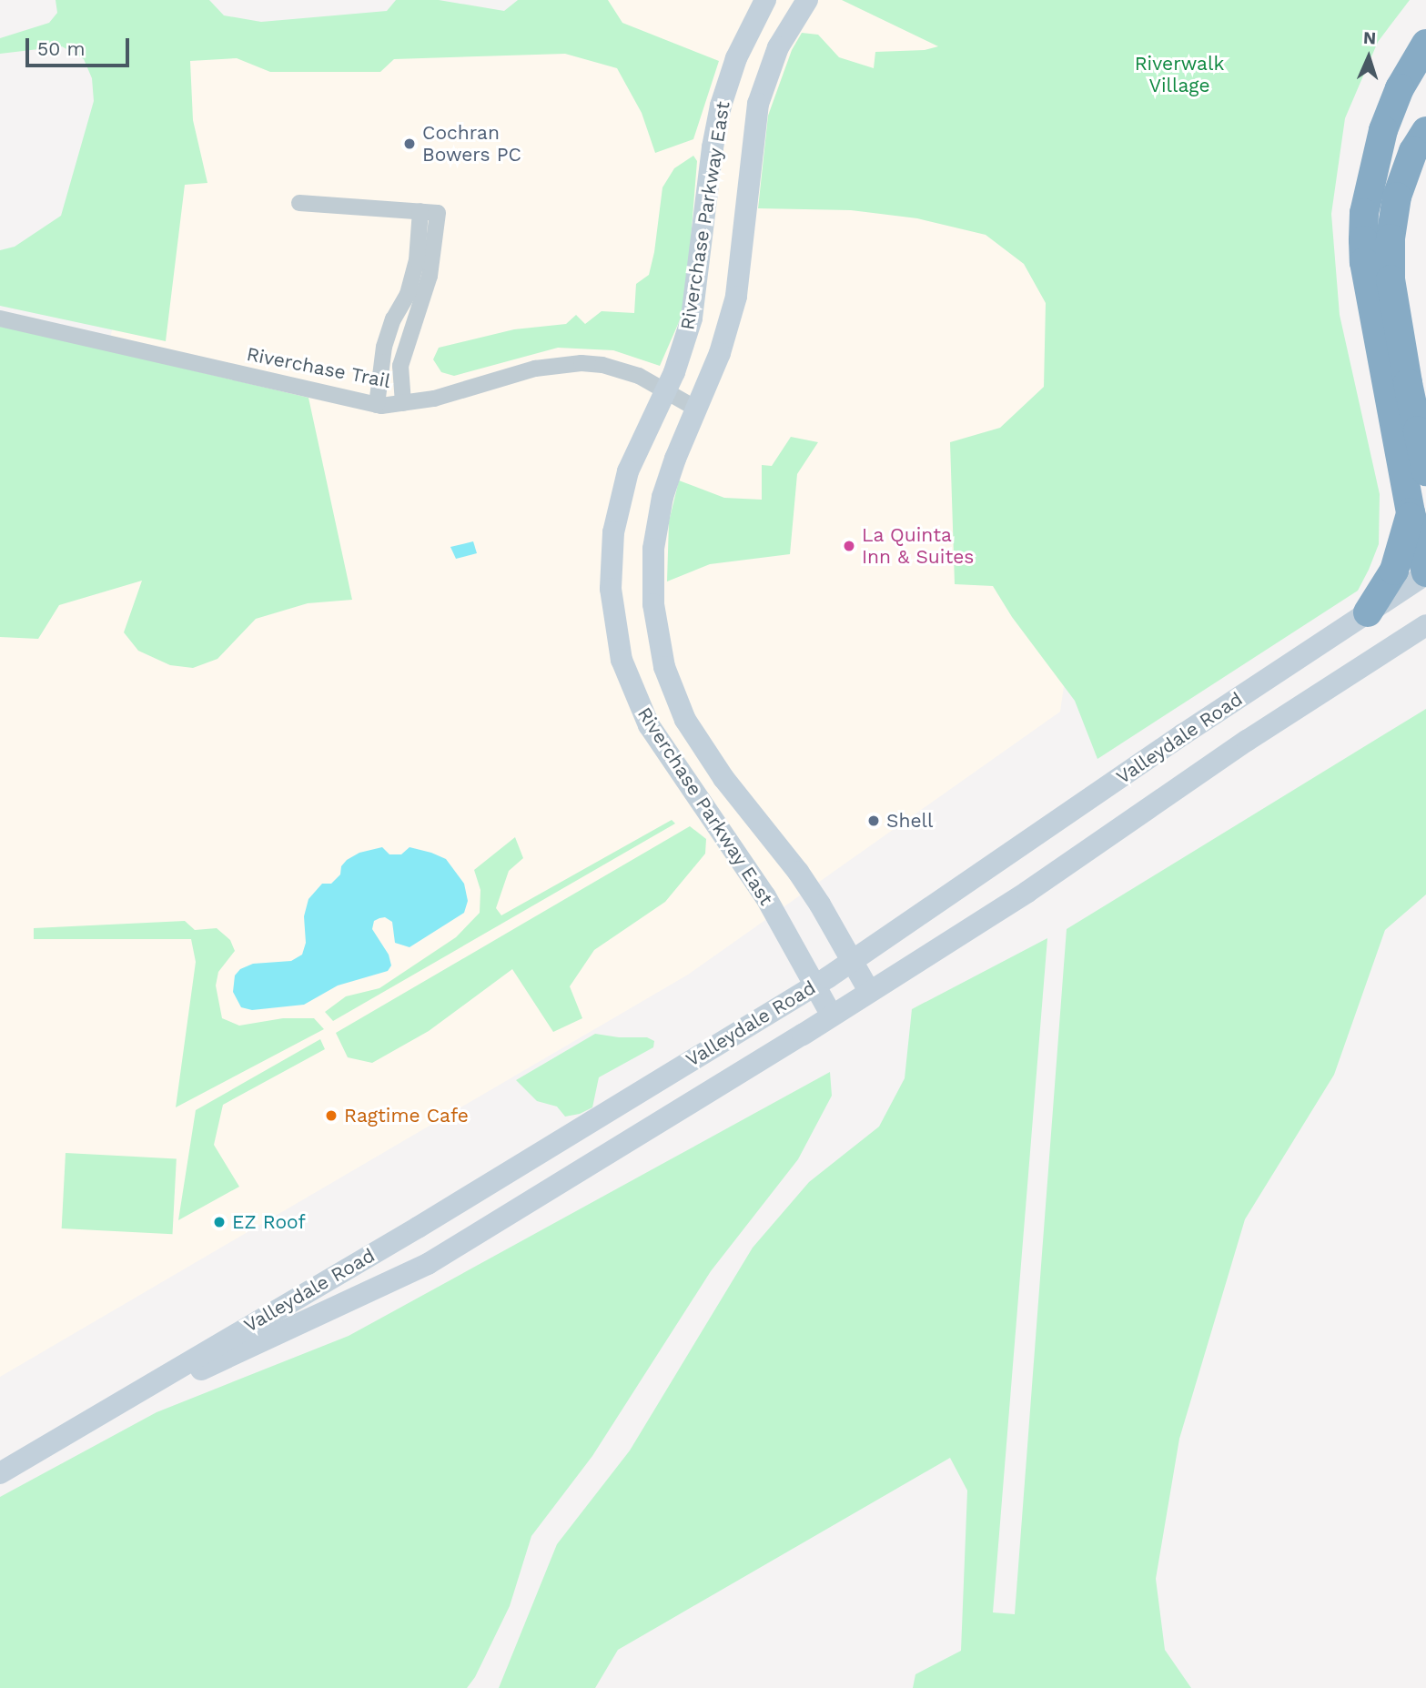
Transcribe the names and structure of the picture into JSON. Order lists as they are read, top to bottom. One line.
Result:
{"streets":{"main road":["Riverchase Parkway East","Valleydale Road"],"street":["Riverchase Trail"]},"crossings":[["Riverchase Parkway East","Riverchase Trail"],["Riverchase Parkway East","Valleydale Road"]],"parks":["Riverwalk Village"],"places":["Cochran Bowers PC","La Quinta Inn & Suites","Shell","Ragtime Cafe","EZ Roof"],"scale_bar":"50 m","north":"top"}
